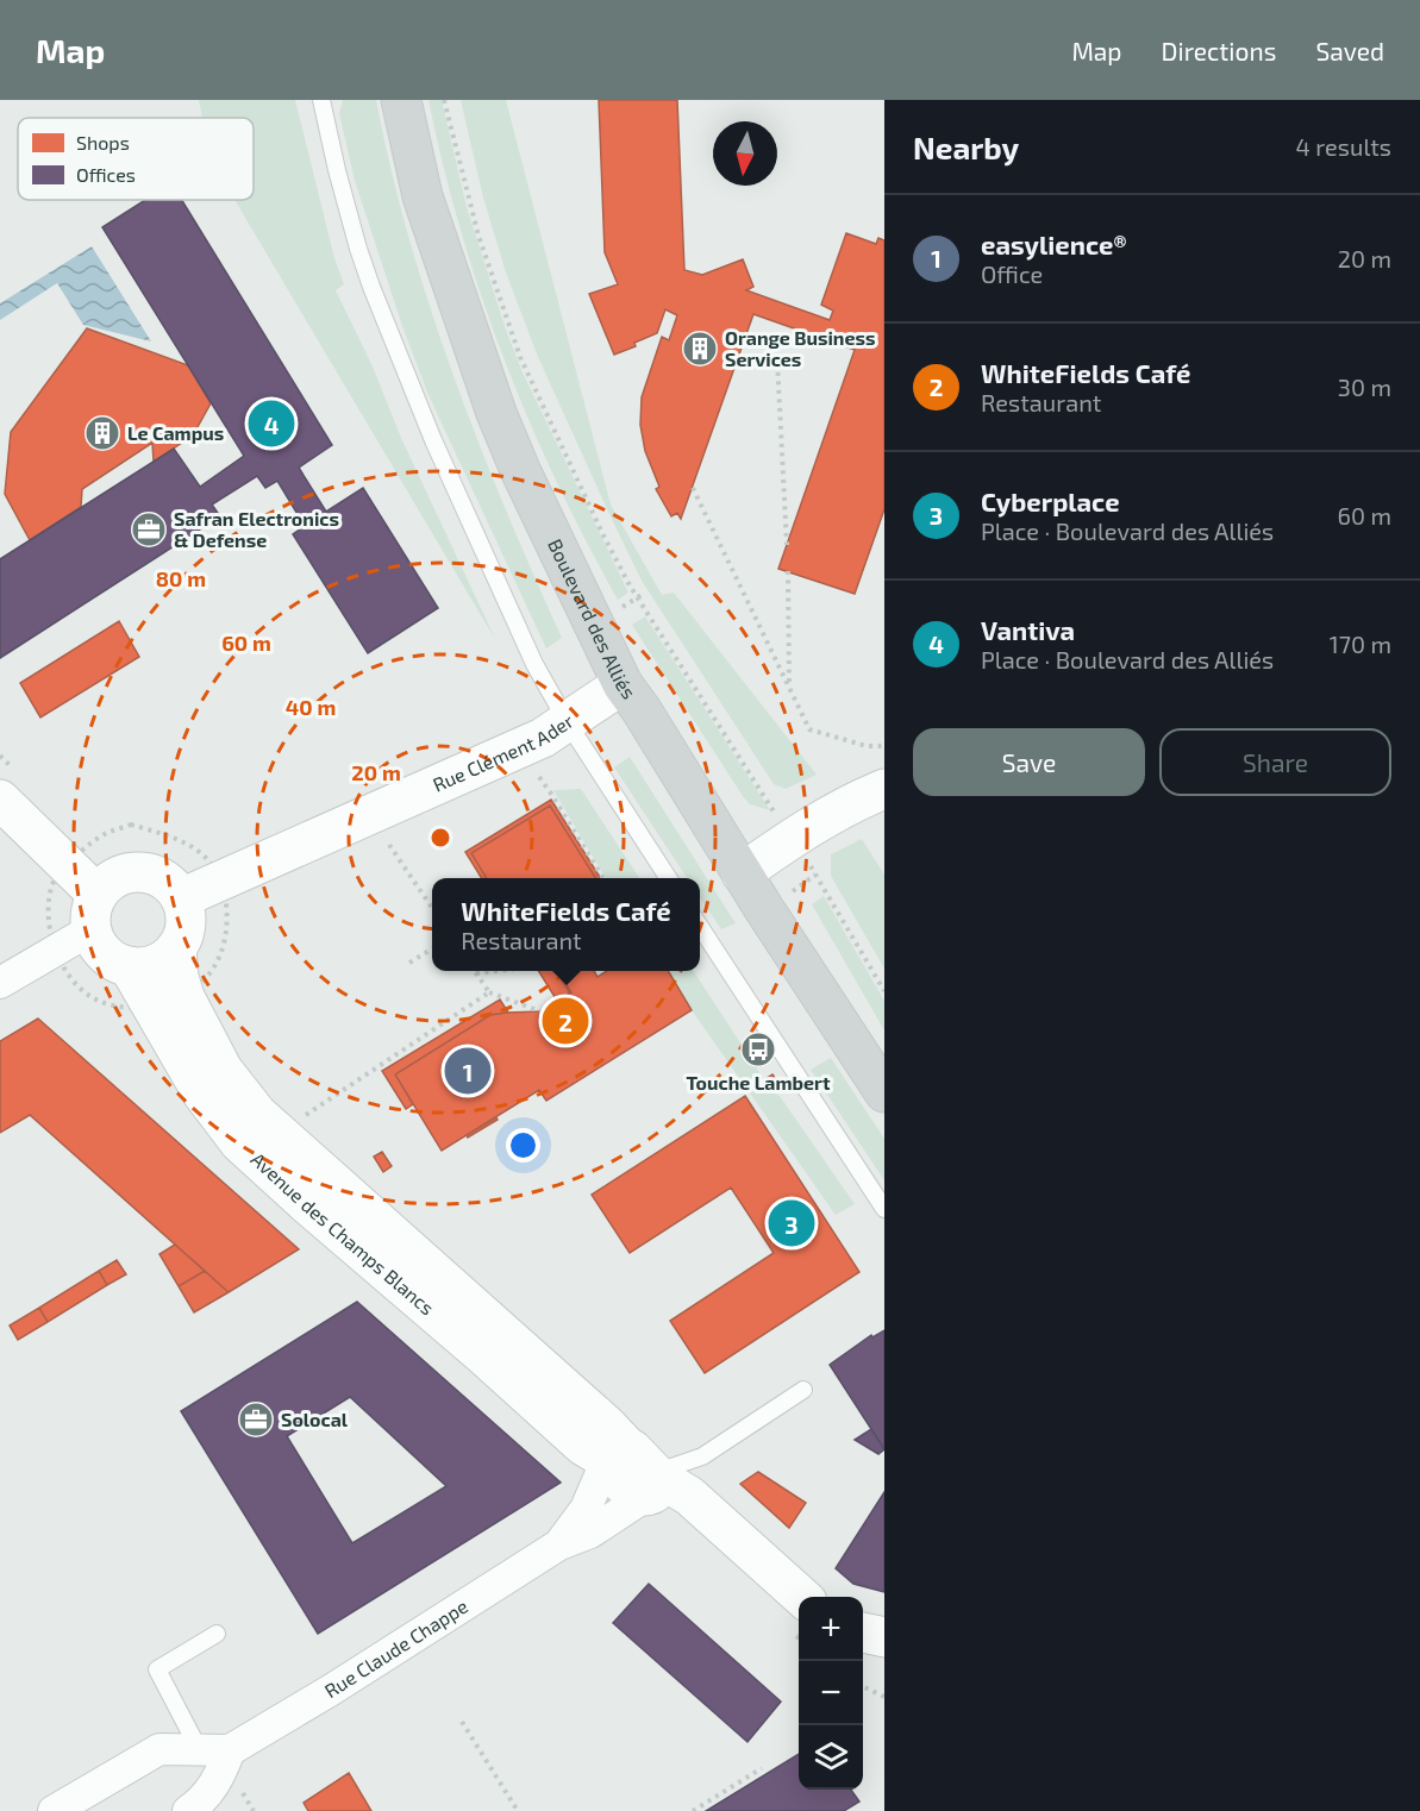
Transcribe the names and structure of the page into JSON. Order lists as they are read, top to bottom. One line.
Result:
{"streets":{"main road":["Boulevard des Alliés"],"street":["Rue Clément Ader","Avenue des Champs Blancs","Rue Claude Chappe"]},"crossings":[["Boulevard des Alliés","Rue Clément Ader"],["Rue Clément Ader","Avenue des Champs Blancs"],["Avenue des Champs Blancs","Rue Claude Chappe"]],"places":{"building":["Orange Business Services","Le Campus"],"office":["Safran Electronics & Defense","Solocal"],"bus stop":["Touche Lambert"]},"legend":["Shops","Offices"],"north":"bottom","page":{"header":"Map","nav":["Map","Directions","Saved"],"heading":["Nearby","4 results"],"list":[{"mark":"1","name":"easylience®","note":"Office","value":"20 m"},{"mark":"2","name":"WhiteFields Café","note":"Restaurant","value":"30 m"},{"mark":"3","name":"Cyberplace","note":"Place · Boulevard des Alliés","value":"60 m"},{"mark":"4","name":"Vantiva","note":"Place · Boulevard des Alliés","value":"170 m"}],"pins":["4","2","1","3"],"buttons":["Save","Share"],"popup":["WhiteFields Café","Restaurant"],"map_buttons":["+","−"]},"rings":["80 m","60 m","40 m","20 m"]}
